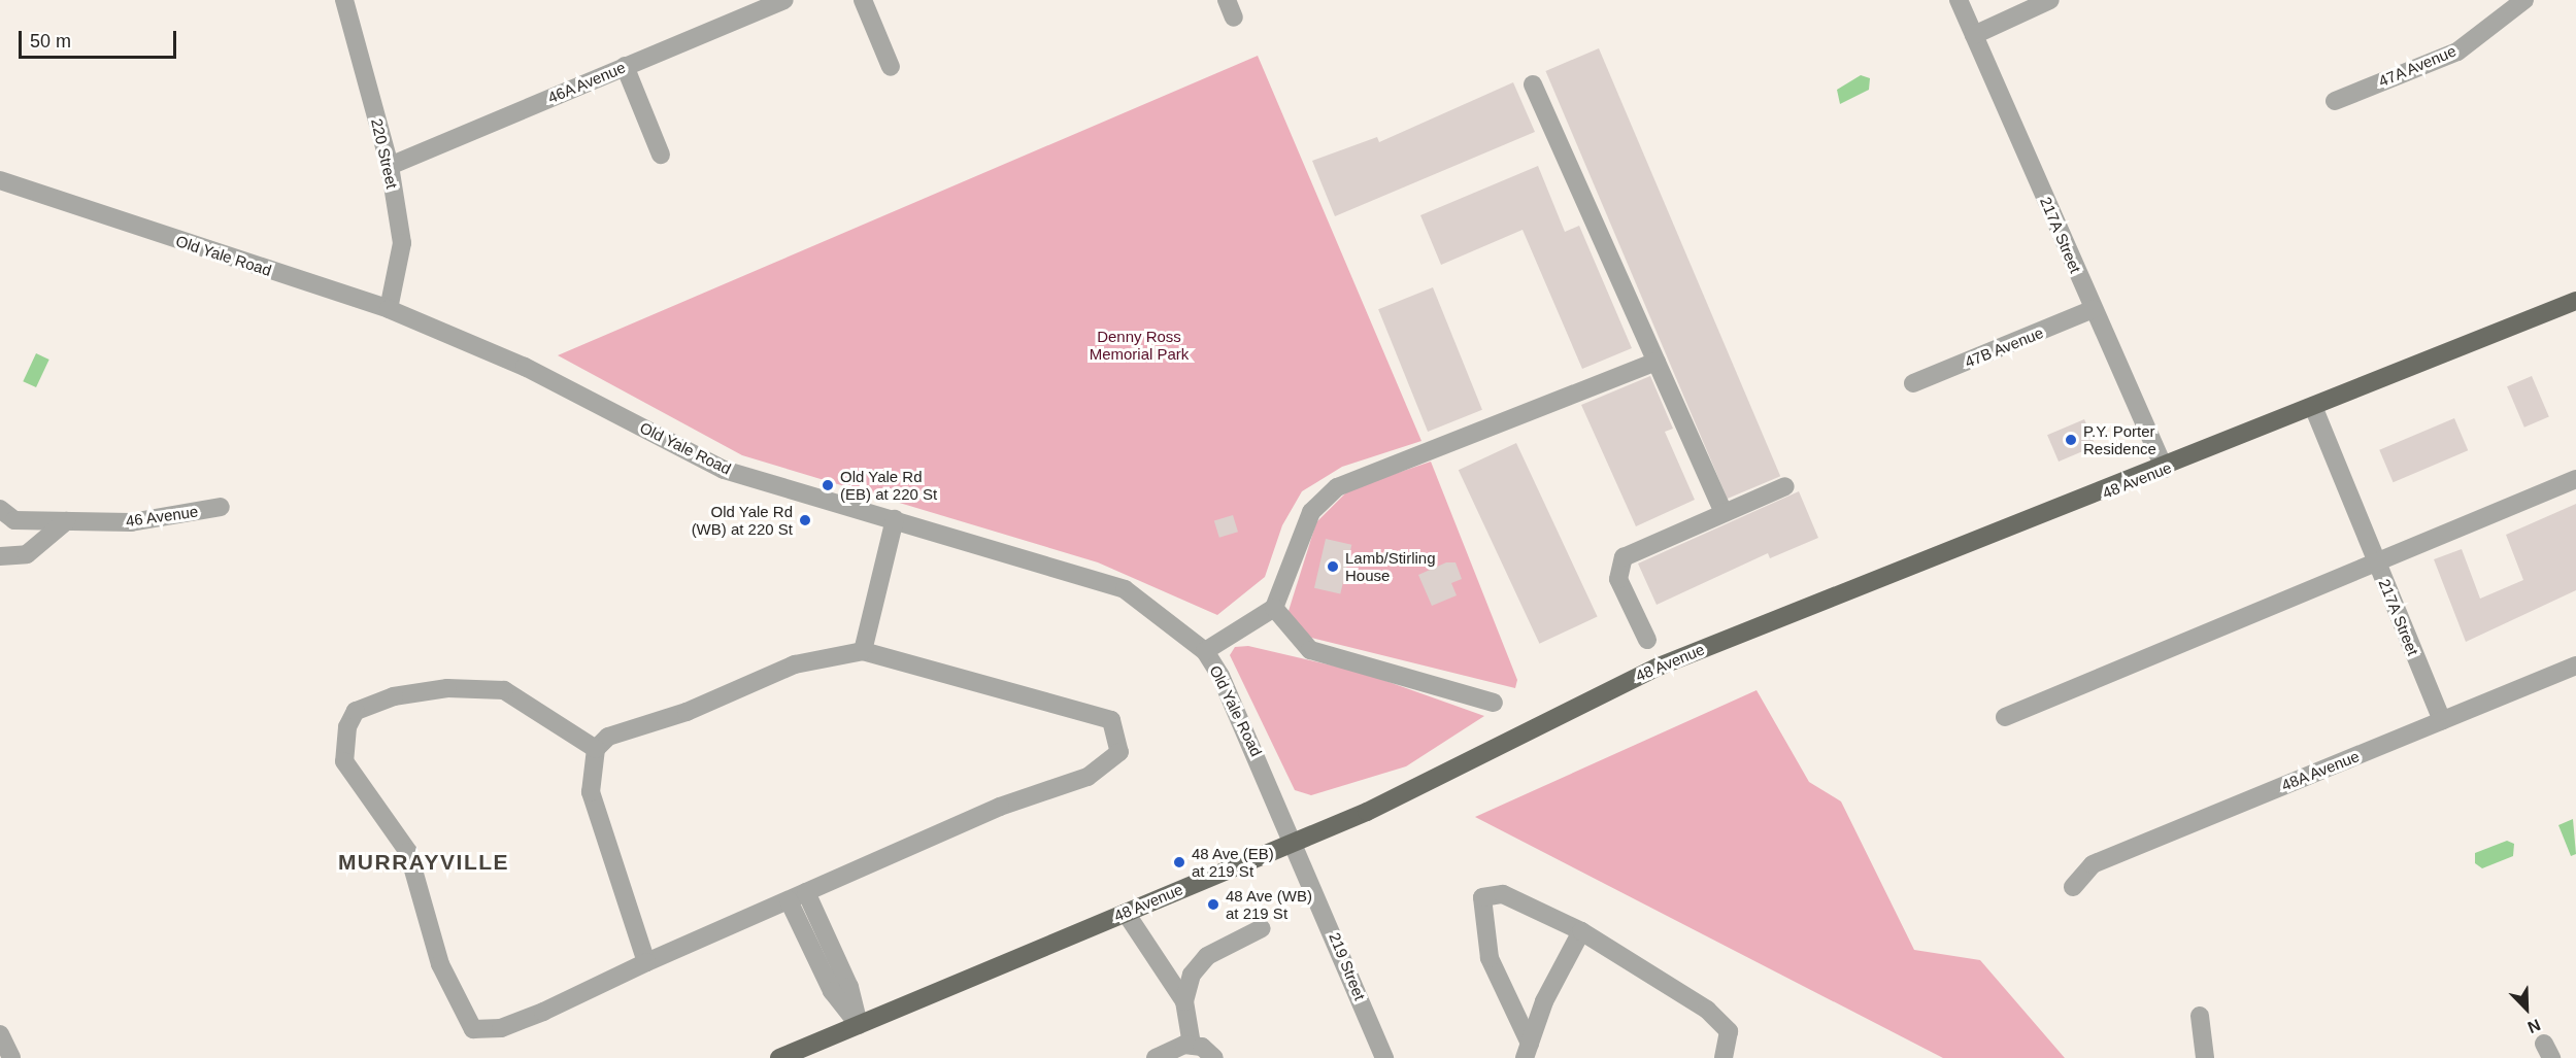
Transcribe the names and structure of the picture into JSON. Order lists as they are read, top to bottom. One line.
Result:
{"streets":{"main road":["48 Avenue"],"street":["47A Avenue","46A Avenue","220 Street","217A Street","Old Yale Road","47B Avenue","46 Avenue","48A Avenue","219 Street"]},"crossings":[["46A Avenue","220 Street"],["220 Street","Old Yale Road"],["217A Street","47B Avenue"],["217A Street","48 Avenue"],["217A Street","48A Avenue"],["Old Yale Road","48 Avenue"],["Old Yale Road","219 Street"],["48 Avenue","219 Street"]],"districts":["MURRAYVILLE"],"parks":["Denny Ross Memorial Park"],"places":["P.Y. Porter Residence","Old Yale Rd (EB) at 220 St","Old Yale Rd (WB) at 220 St","Lamb/Stirling House","48 Ave (EB) at 219 St","48 Ave (WB) at 219 St"],"scale_bar":"50 m","north":"bottom right"}
